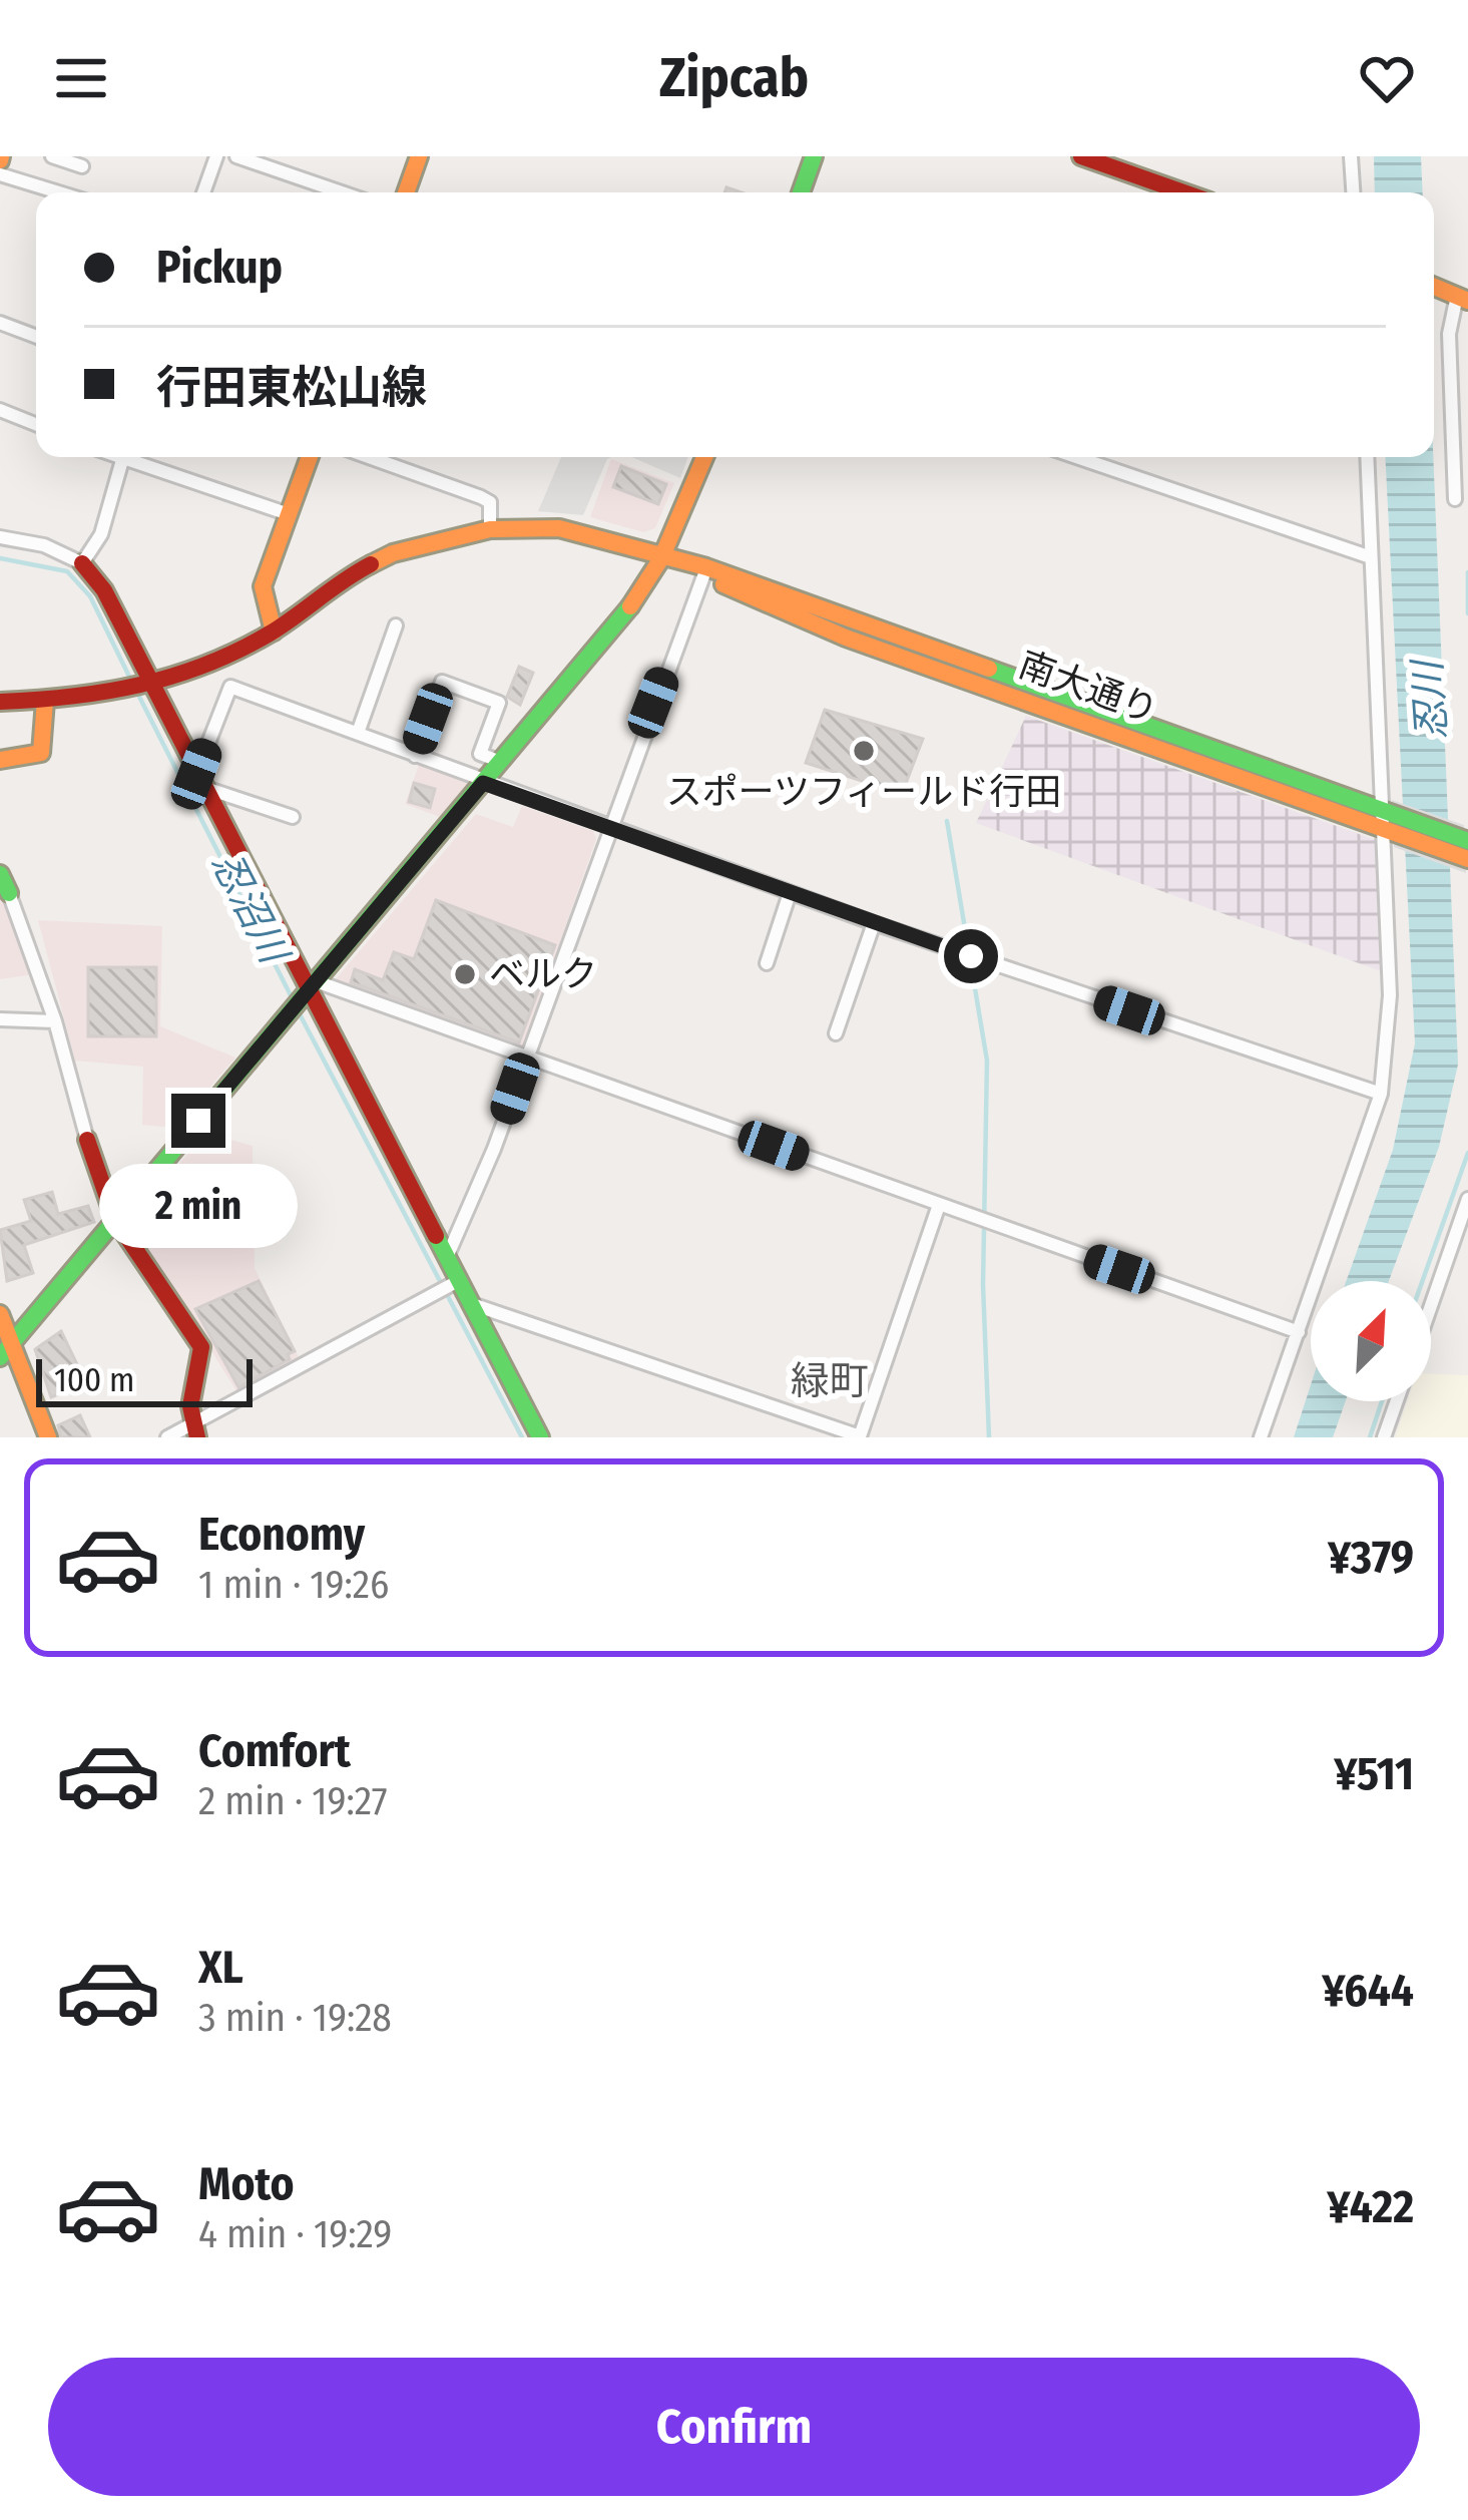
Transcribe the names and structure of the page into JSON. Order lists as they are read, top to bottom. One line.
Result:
{"streets":{"street":["南大通り"]},"districts":["緑町"],"water":["忍川","忍沼川"],"places":["スポーツフィールド行田","ベルク"],"scale_bar":"100 m","north":"top right","page":{"header":"Zipcab","banner":["Pickup","行田東松山線"],"bubble":"2 min","scale":"100 m","list":[{"name":"Economy","note":"1 min · 19:26","value":"¥379"},{"name":"Comfort","note":"2 min · 19:27","value":"¥511"},{"name":"XL","note":"3 min · 19:28","value":"¥644"},{"name":"Moto","note":"4 min · 19:29","value":"¥422"}],"buttons":"Confirm"}}
